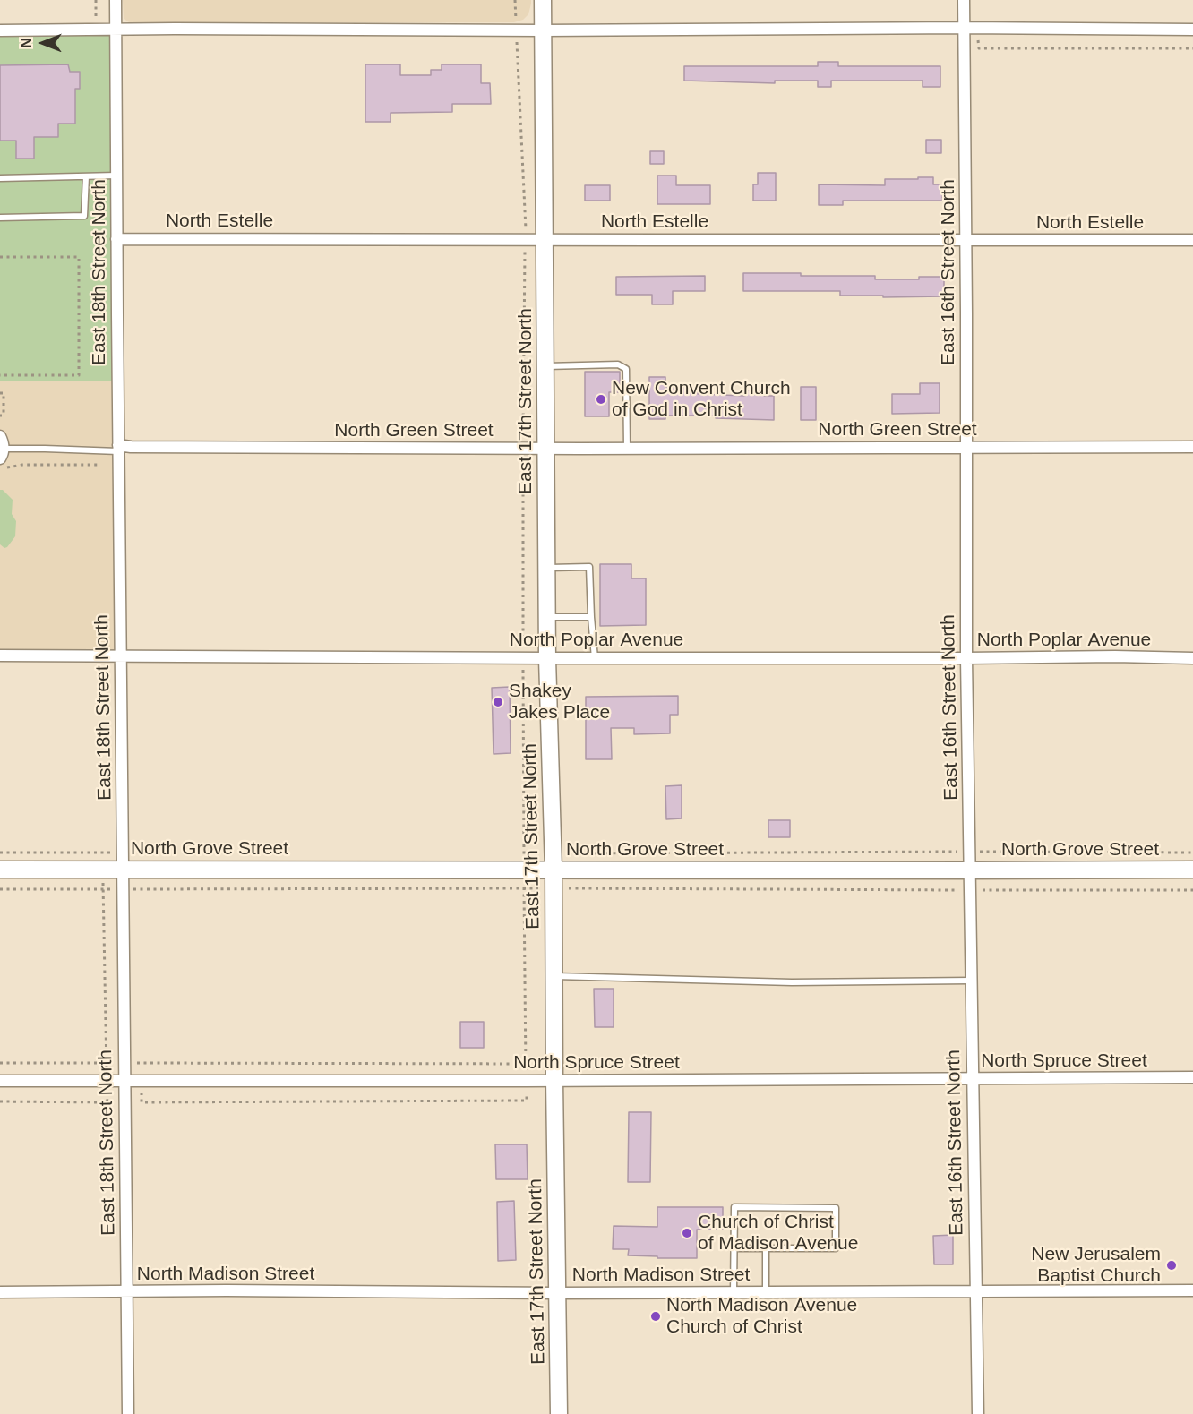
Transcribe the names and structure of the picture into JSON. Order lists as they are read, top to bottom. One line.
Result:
{"streets":{"street":["North Estelle","East 18th Street North","East 16th Street North","East 17th Street North","North Green Street","North Poplar Avenue","North Grove Street","North Spruce Street","North Madison Street"]},"crossings":[["North Estelle","East 18th Street North"],["North Estelle","East 16th Street North"],["North Estelle","East 17th Street North"],["East 18th Street North","North Green Street"],["East 18th Street North","North Poplar Avenue"],["East 18th Street North","North Grove Street"],["East 18th Street North","North Spruce Street"],["East 18th Street North","North Madison Street"],["East 16th Street North","North Green Street"],["East 16th Street North","North Poplar Avenue"],["East 16th Street North","North Grove Street"],["East 16th Street North","North Spruce Street"],["East 16th Street North","North Madison Street"],["East 17th Street North","North Green Street"],["East 17th Street North","North Poplar Avenue"],["East 17th Street North","North Grove Street"],["East 17th Street North","North Spruce Street"],["East 17th Street North","North Madison Street"]],"places":["New Convent Church of God in Christ","Shakey Jakes Place","Church of Christ of Madison Avenue","New Jerusalem Baptist Church","North Madison Avenue Church of Christ"],"north":"left"}
